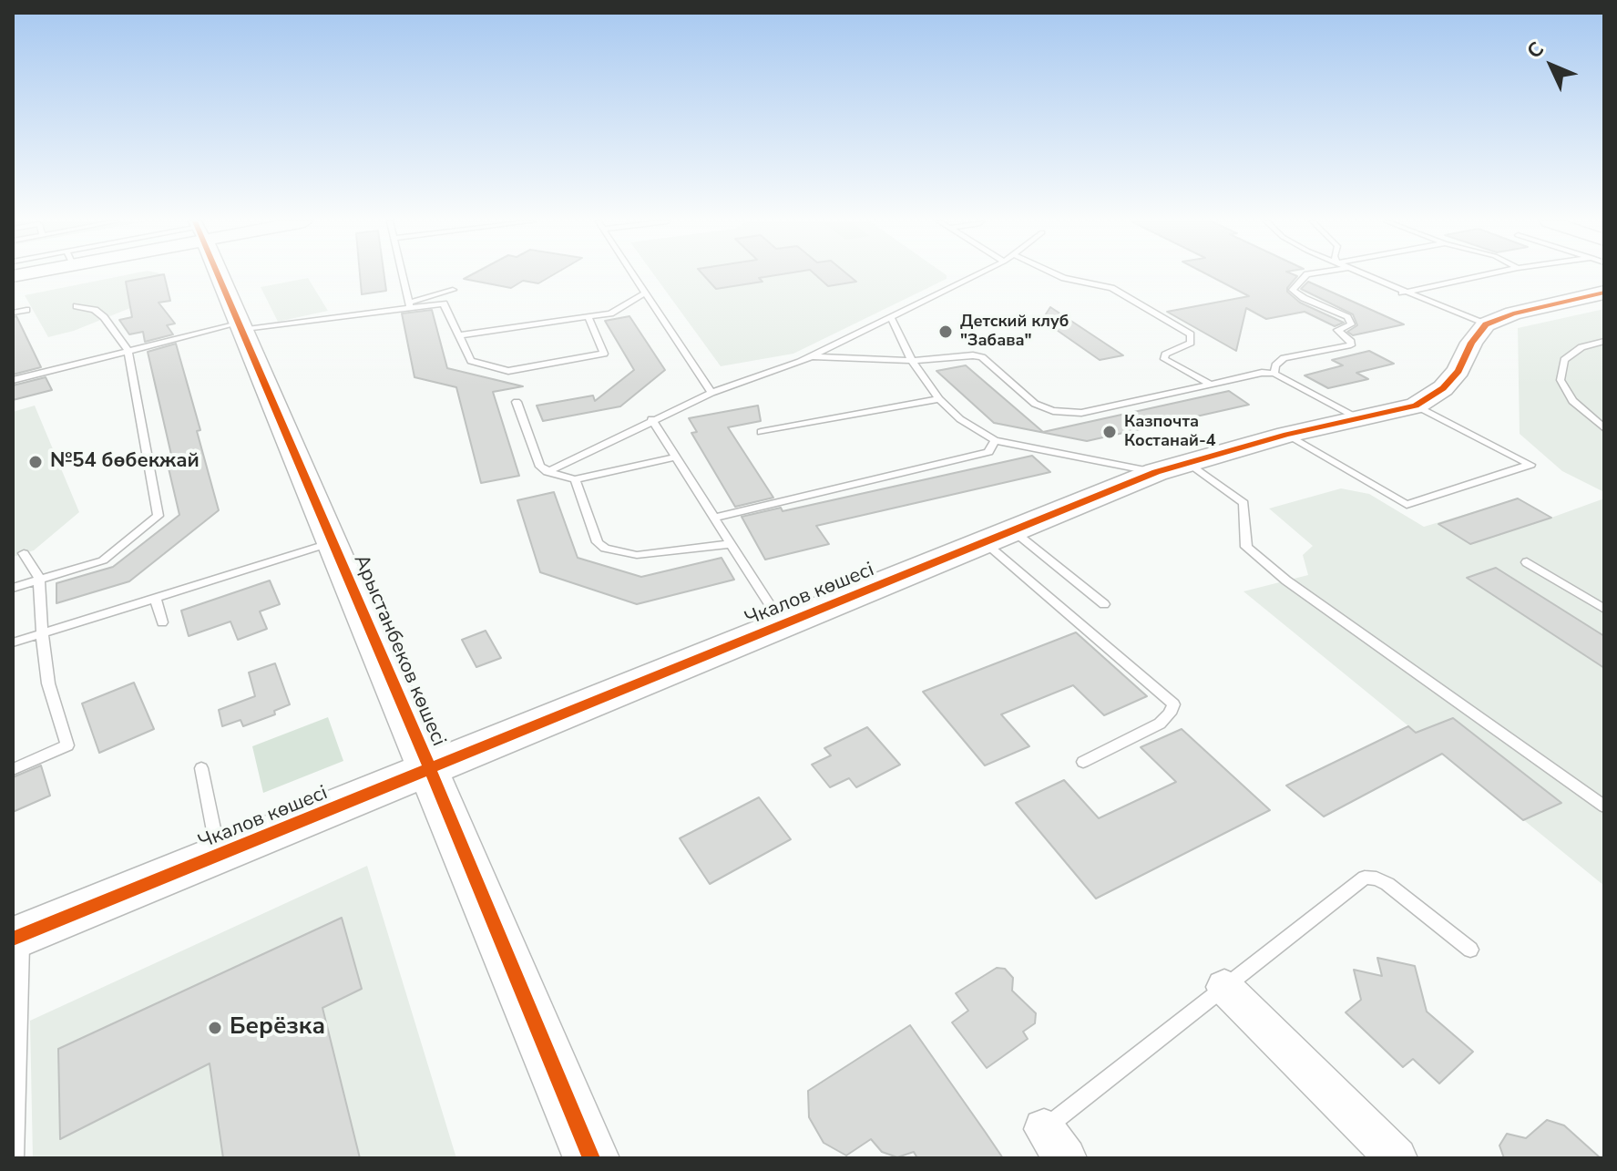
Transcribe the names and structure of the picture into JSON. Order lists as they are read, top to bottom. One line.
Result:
{"streets":{"street":["Чкалов көшесі","Арыстанбеков көшесі"]},"crossings":[["Чкалов көшесі","Арыстанбеков көшесі"]],"places":["Детский клуб \"Забава\"","Казпочта Костанай-4","№54 бөбекжай","Берёзка"],"north":"top left"}
